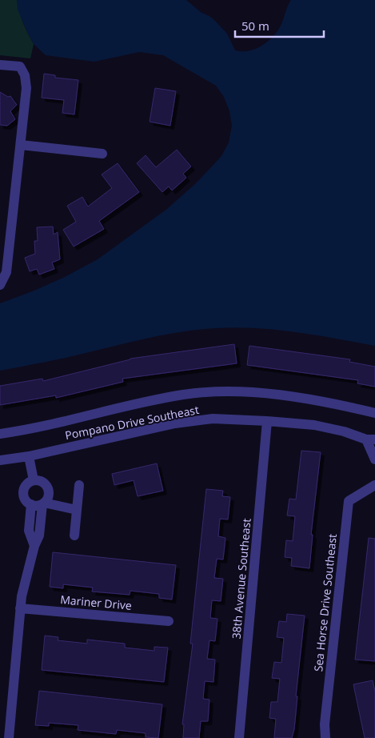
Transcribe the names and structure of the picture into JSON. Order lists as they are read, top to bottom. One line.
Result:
{"streets":{"street":["Pompano Drive Southeast","38th Avenue Southeast","Mariner Drive","Sea Horse Drive Southeast"]},"crossings":[["Pompano Drive Southeast","38th Avenue Southeast"]],"scale_bar":"50 m"}
